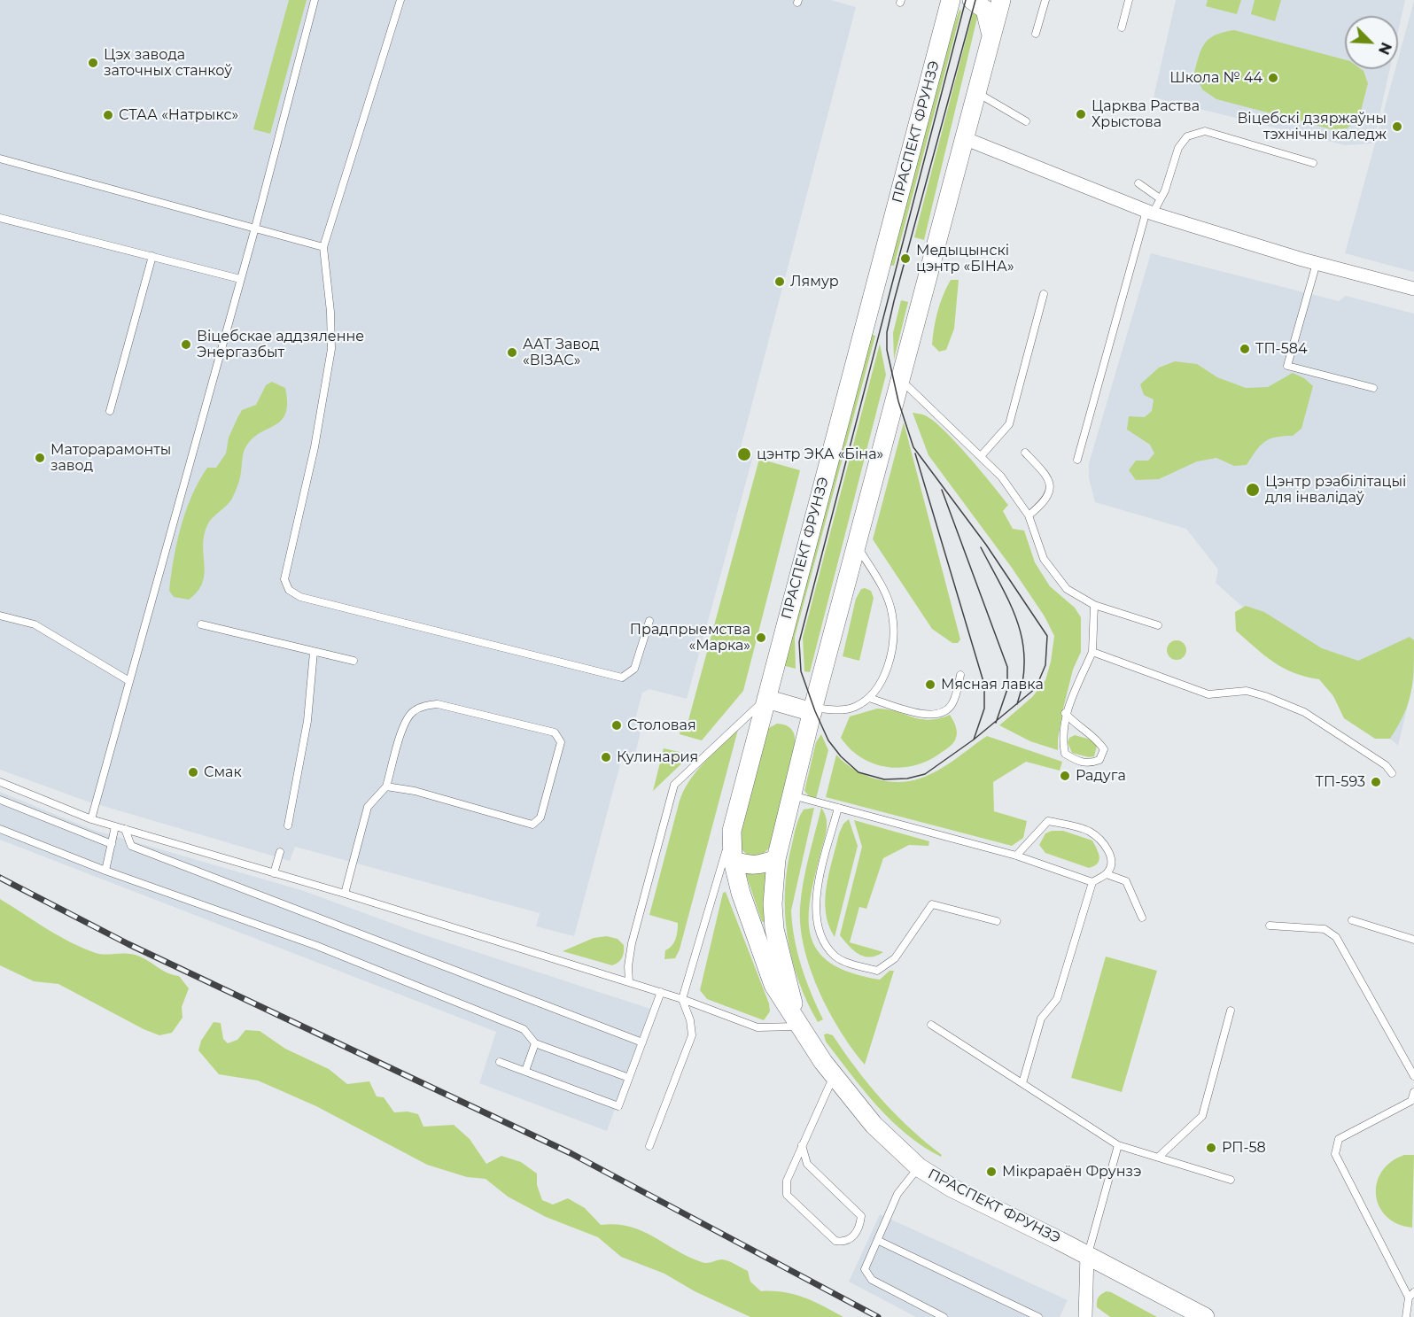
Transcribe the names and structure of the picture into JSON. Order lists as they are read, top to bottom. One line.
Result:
{"streets":{"main road":["ПРАСПЕКТ ФРУНЗЭ"]},"places":["Цэх завода заточных станкоў","Школа № 44","Царква Раства Хрыстова","СТАА «Натрыкс»","Віцебскі дзяржаўны тэхнічны каледж","Медыцынскі цэнтр «БІНА»","Лямур","Віцебскае аддзяленне Энергазбыт","ТП-584","ААТ Завод «ВІЗАС»","цэнтр ЭКА «Біна»","Маторарамонты завод","Цэнтр рэабілітацыі для інвалідаў","Прадпрыемства «Марка»","Мясная лавка","Столовая","Кулинария","Смак","Радуга","ТП-593","РП-58","Мікрараён Фрунзэ"],"north":"bottom right"}
